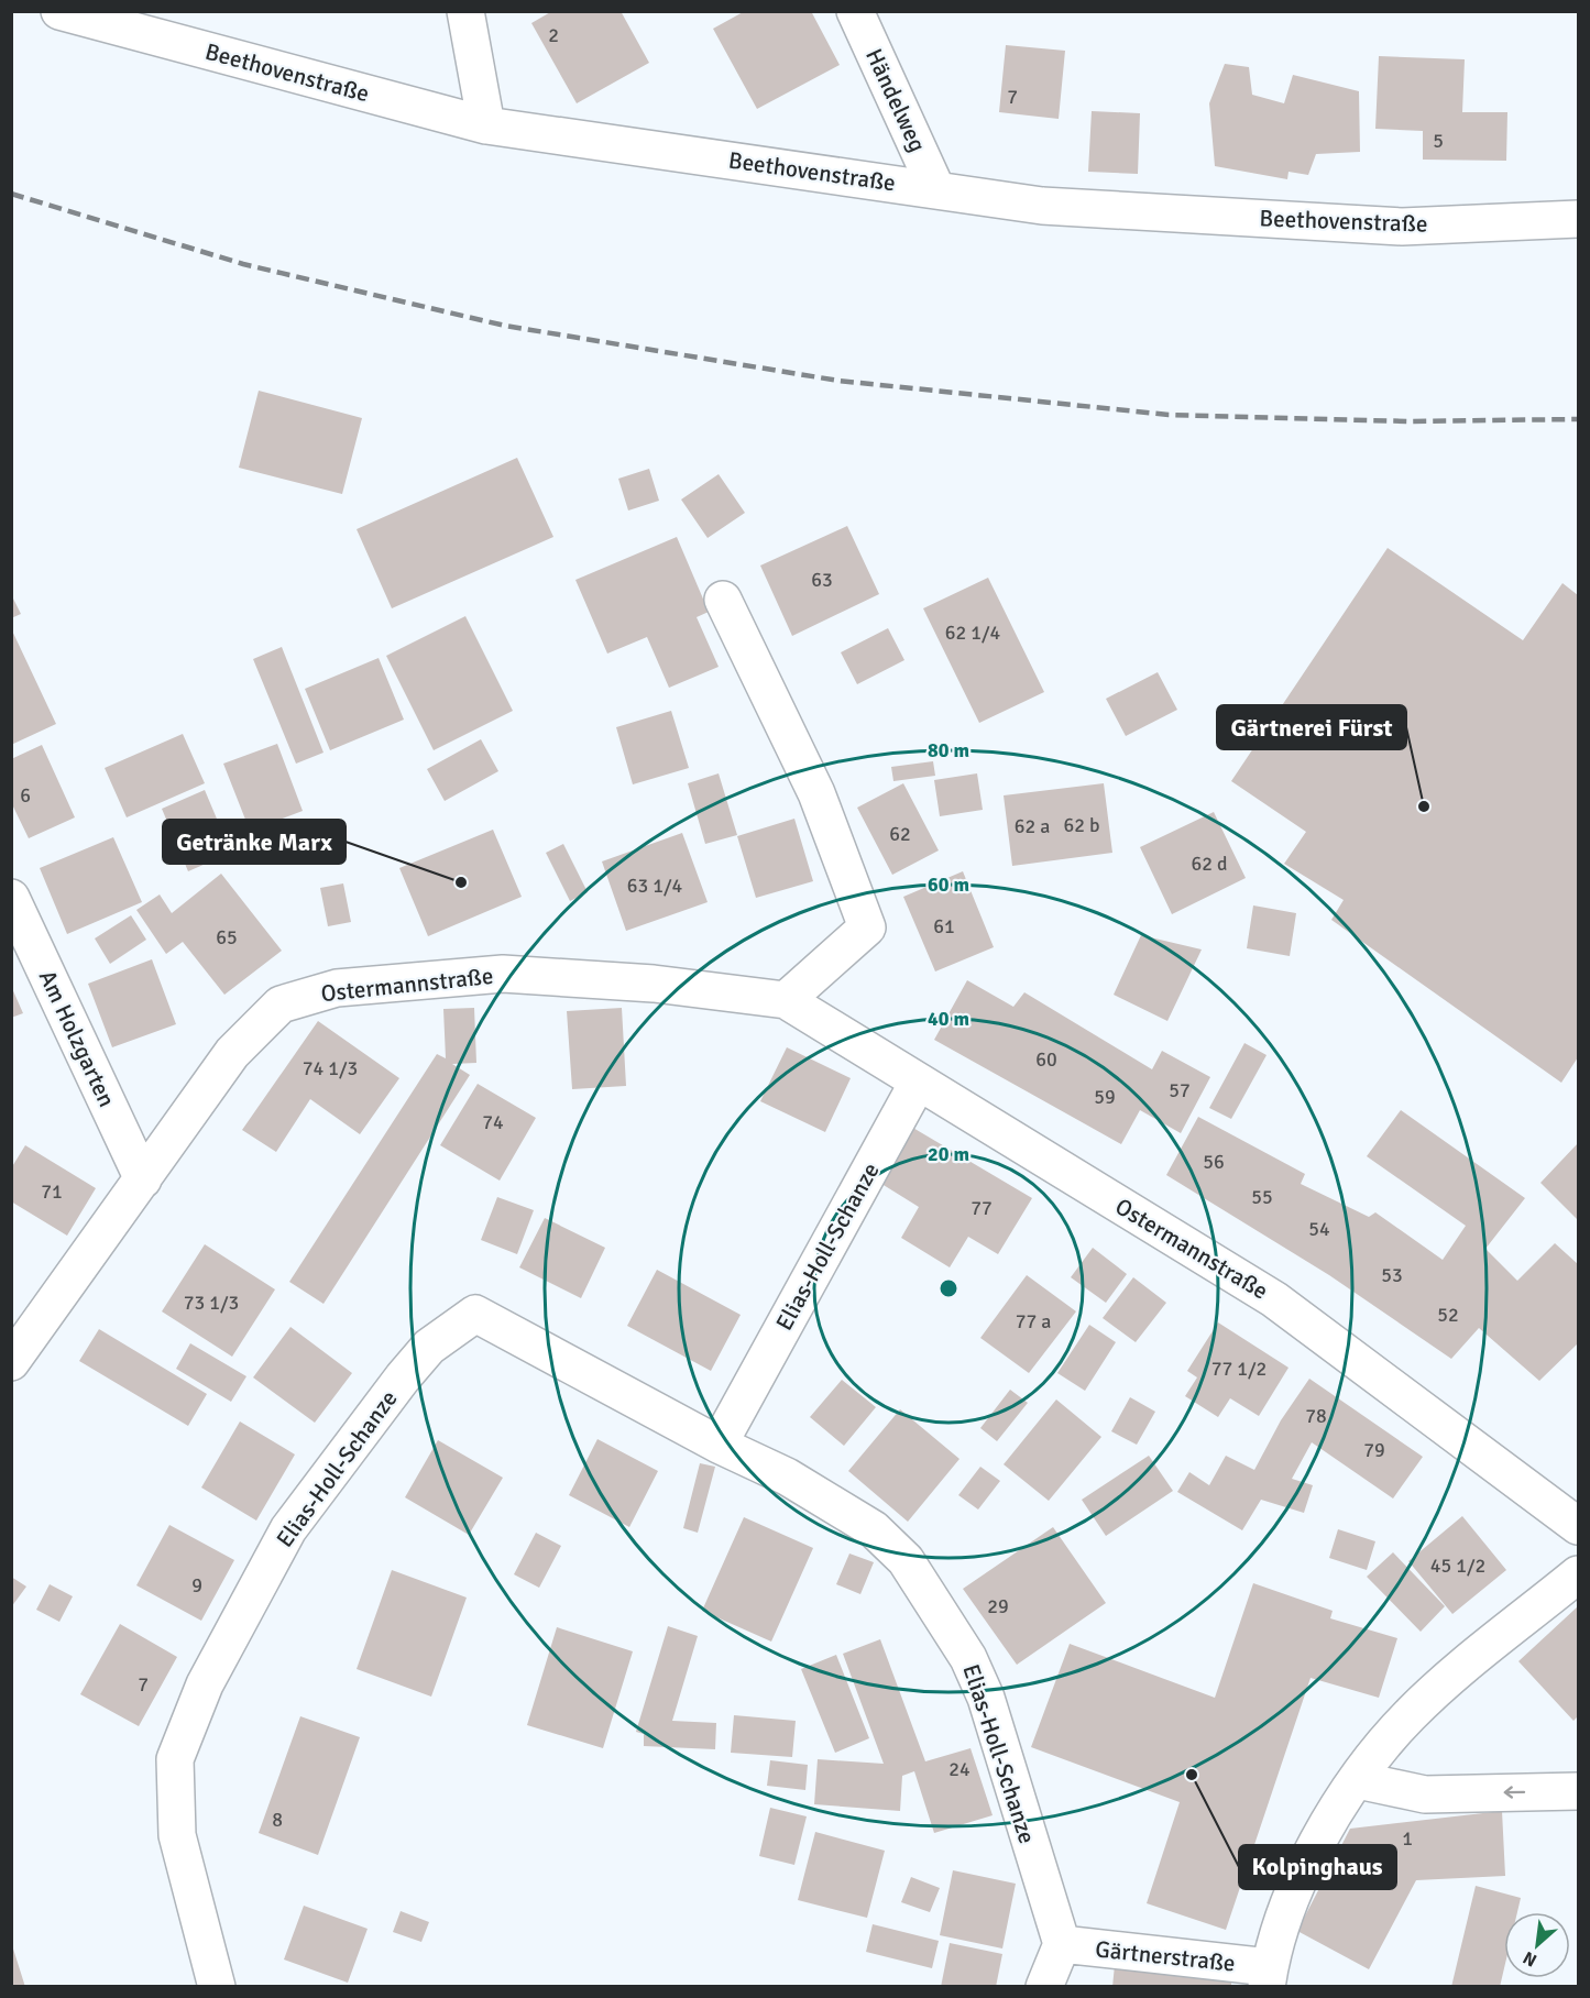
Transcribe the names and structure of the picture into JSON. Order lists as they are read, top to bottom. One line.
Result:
{"streets":{"street":["Beethovenstraße","Händelweg","Ostermannstraße","Am Holzgarten","Elias-Holl-Schanze","Gärtnerstraße"]},"crossings":[["Beethovenstraße","Händelweg"],["Ostermannstraße","Am Holzgarten"],["Ostermannstraße","Elias-Holl-Schanze"],["Elias-Holl-Schanze","Gärtnerstraße"]],"places":["Gärtnerei Fürst","Getränke Marx","Kolpinghaus"],"house_numbers":["2","7","5","63","62 1/4","6","62 b","62 a","62","62 d","63 1/4","61","65","60","74 1/3","57","59","74","56","71","55","77","54","53","73 1/3","52","77 a","77 1/2","78","79","45 1/2","9","29","7","24","8","1"],"north":"bottom left","rings":["80 m","60 m","40 m","20 m"]}
